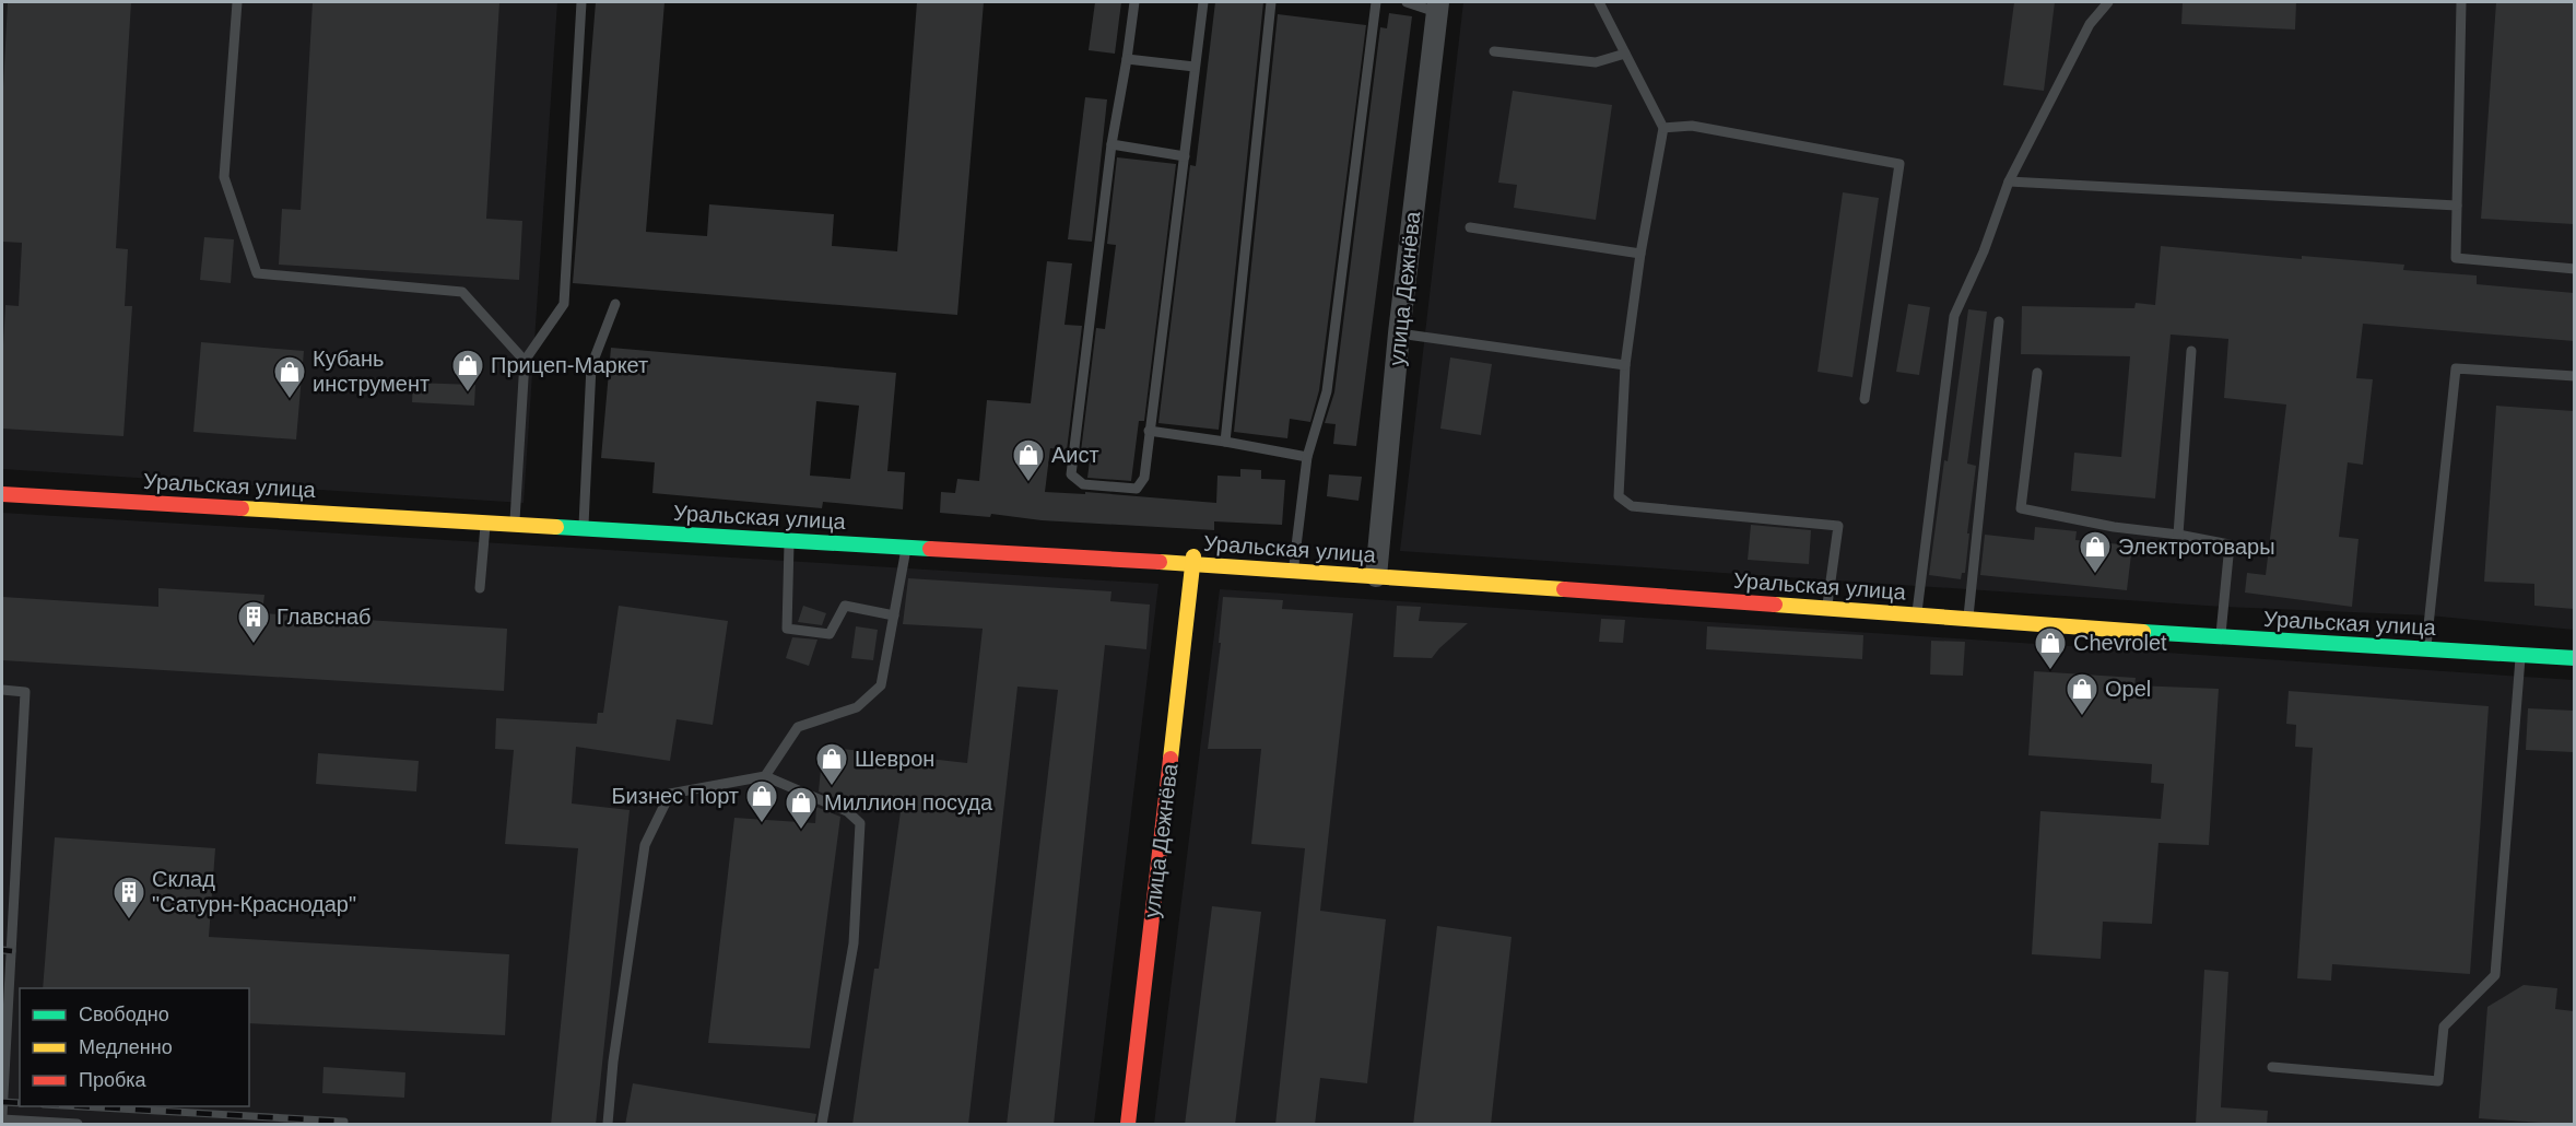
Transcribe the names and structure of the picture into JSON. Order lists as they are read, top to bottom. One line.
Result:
{"streets":{"main road":["улица Дежнёва","Уральская улица"]},"crossings":[["улица Дежнёва","Уральская улица"]],"places":{"shop":["Прицеп-Маркет","Кубань инструмент","Аист","Электротовары","Chevrolet","Opel","Шеврон","Бизнес Порт","Миллион посуда"],"building":["Главснаб","Склад \"Сатурн-Краснодар\""]},"legend":["Свободно","Медленно","Пробка"]}
